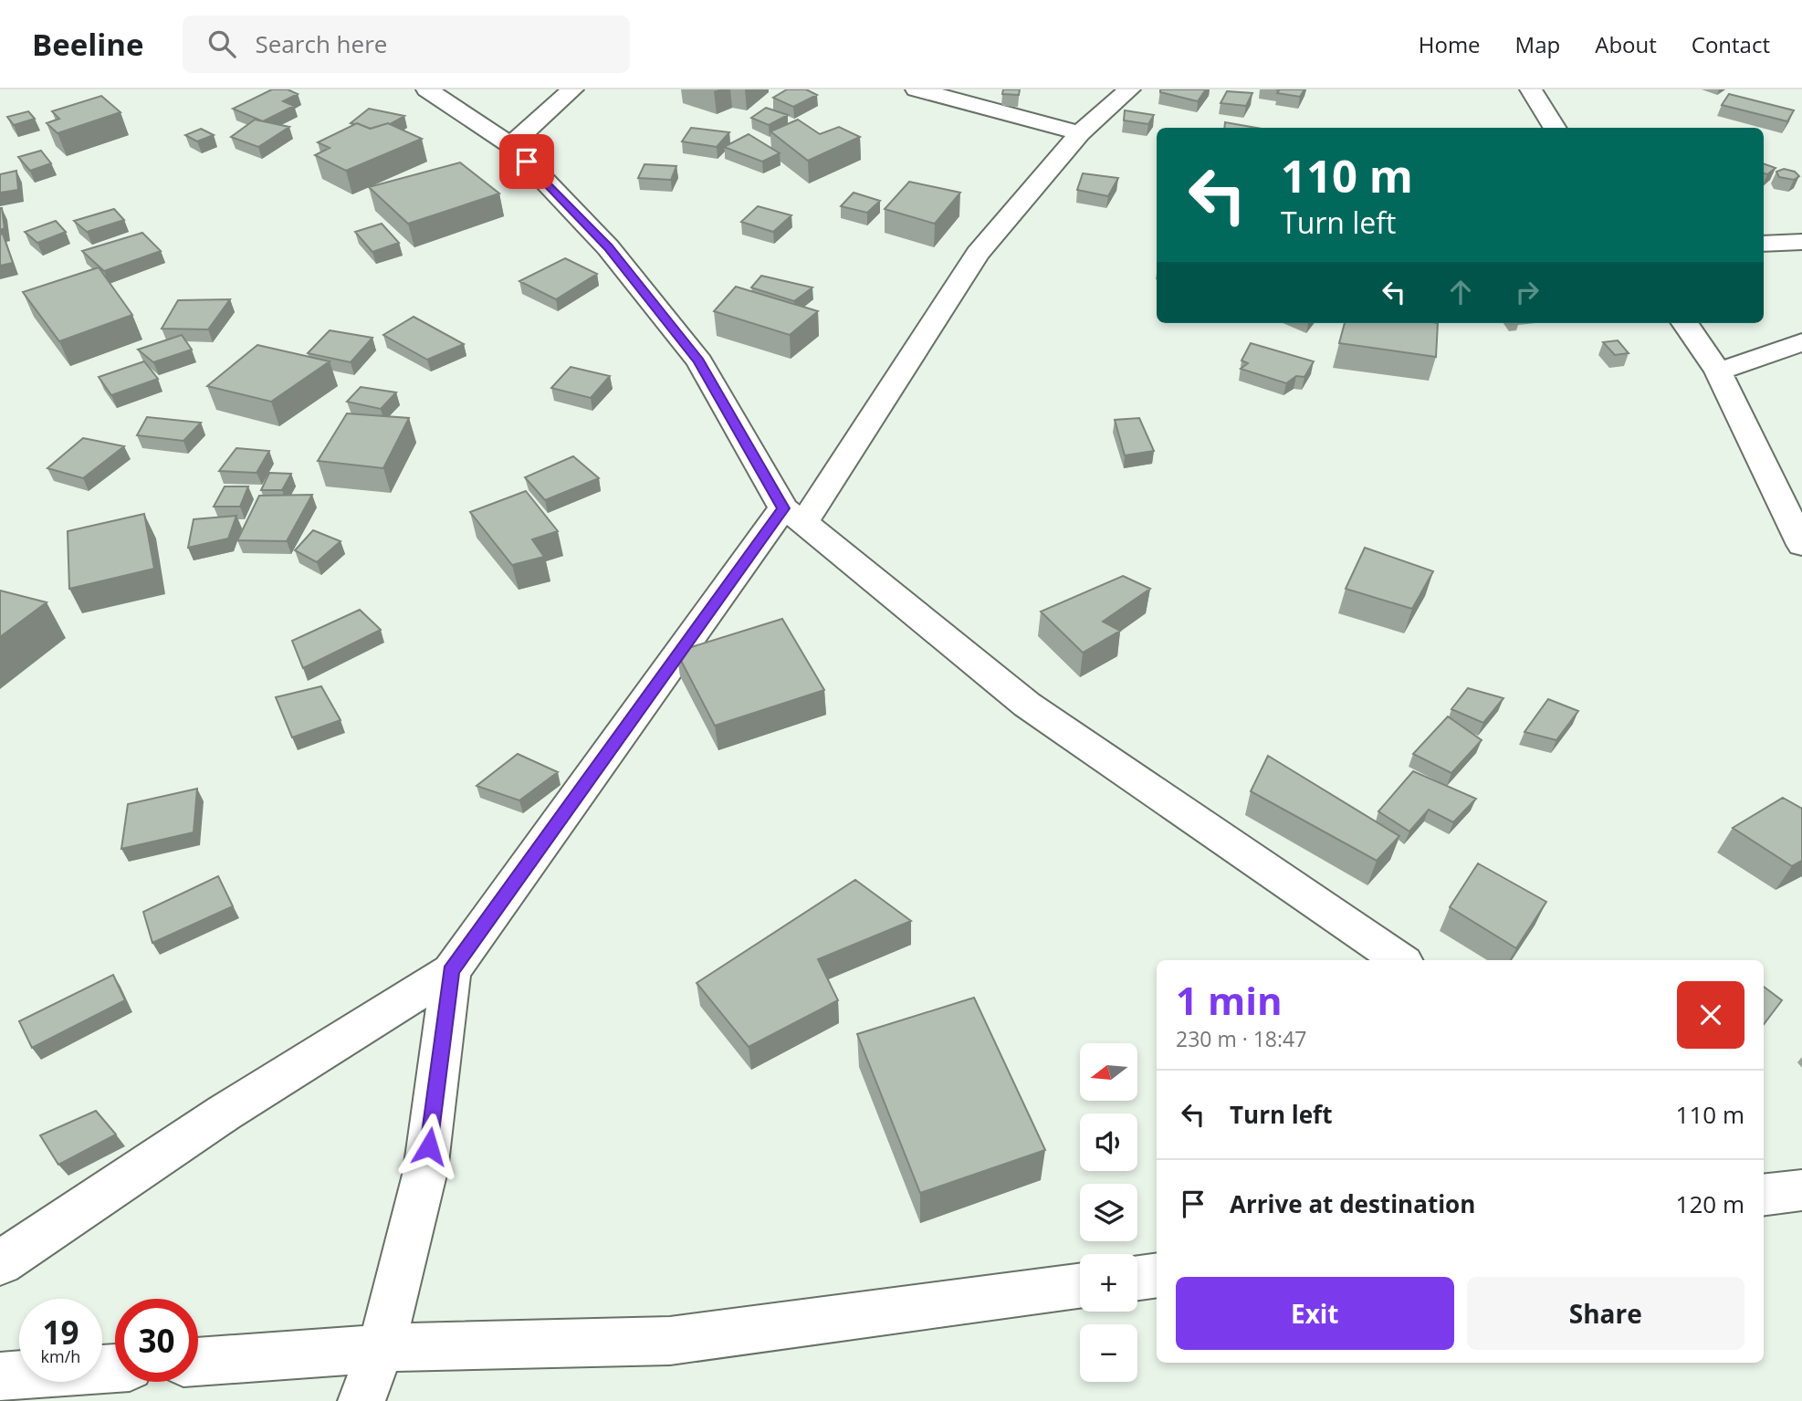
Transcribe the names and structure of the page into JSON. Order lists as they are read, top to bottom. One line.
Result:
{"north":"left","page":{"header":"Beeline","search":"Search here","nav":["Home","Map","About","Contact"],"turn":["110 m","Turn left"],"heading":["1 min","230 m · 18:47"],"map_buttons":["+","−"],"list":[{"name":"Turn left","value":"110 m"},{"name":"Arrive at destination","value":"120 m"}],"buttons":["Exit","Share"],"speed":"19 km/h","limit":"30"}}
